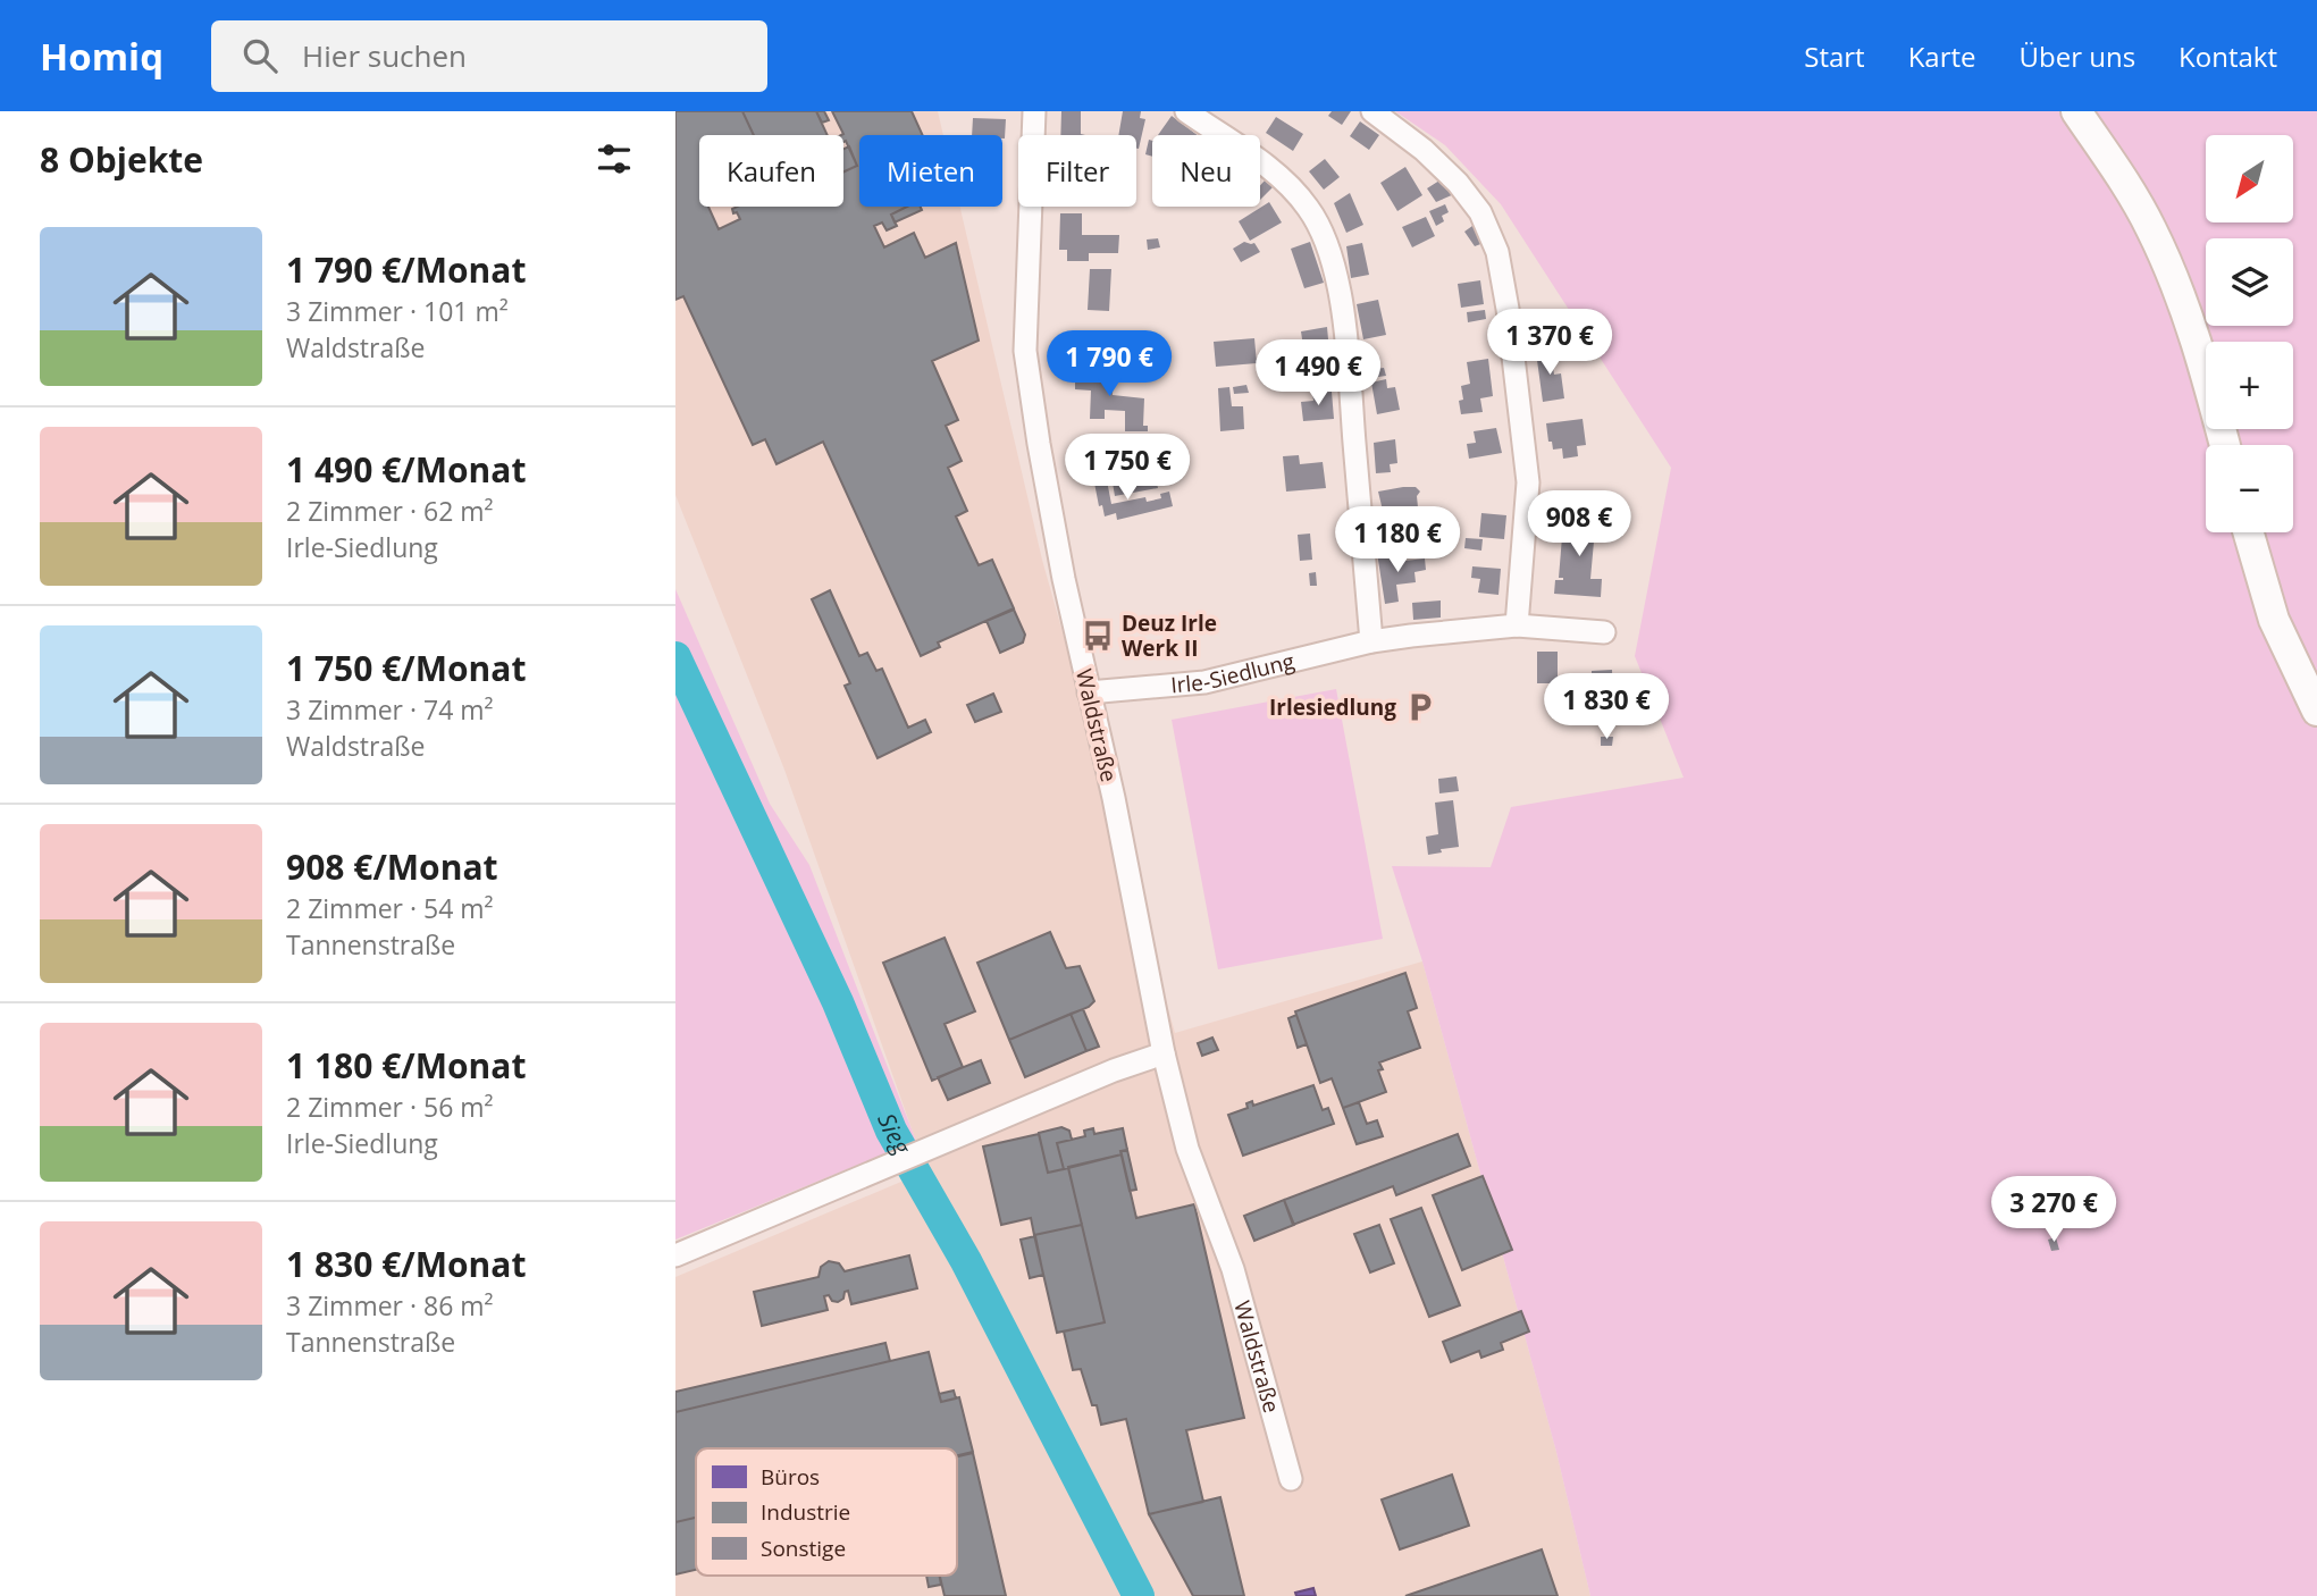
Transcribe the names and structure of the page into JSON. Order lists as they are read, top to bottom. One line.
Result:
{"streets":{"street":["Irle-Siedlung","Waldstraße"]},"crossings":[["Irle-Siedlung","Waldstraße"]],"water":["Sieg"],"places":{"bus stop":["Deuz Irle Werk II"],"parking":["Irlesiedlung"]},"legend":["Büros","Industrie","Sonstige"],"north":"bottom left","page":{"header":"Homiq","search":"Hier suchen","nav":["Start","Karte","Über uns","Kontakt"],"heading":"8 Objekte","map_buttons":["+","−"],"chip":["Kaufen","Mieten","Filter","Neu"],"list":[{"name":"1 790 €/Monat","note":"3 Zimmer · 101 m² · Waldstraße"},{"name":"1 490 €/Monat","note":"2 Zimmer · 62 m² · Irle-Siedlung"},{"name":"1 750 €/Monat","note":"3 Zimmer · 74 m² · Waldstraße"},{"name":"908 €/Monat","note":"2 Zimmer · 54 m² · Tannenstraße"},{"name":"1 180 €/Monat","note":"2 Zimmer · 56 m² · Irle-Siedlung"},{"name":"1 830 €/Monat","note":"3 Zimmer · 86 m² · Tannenstraße"}],"price":["1 370 €","1 790 €","1 490 €","1 750 €","908 €","1 180 €","1 830 €","3 270 €"]}}
